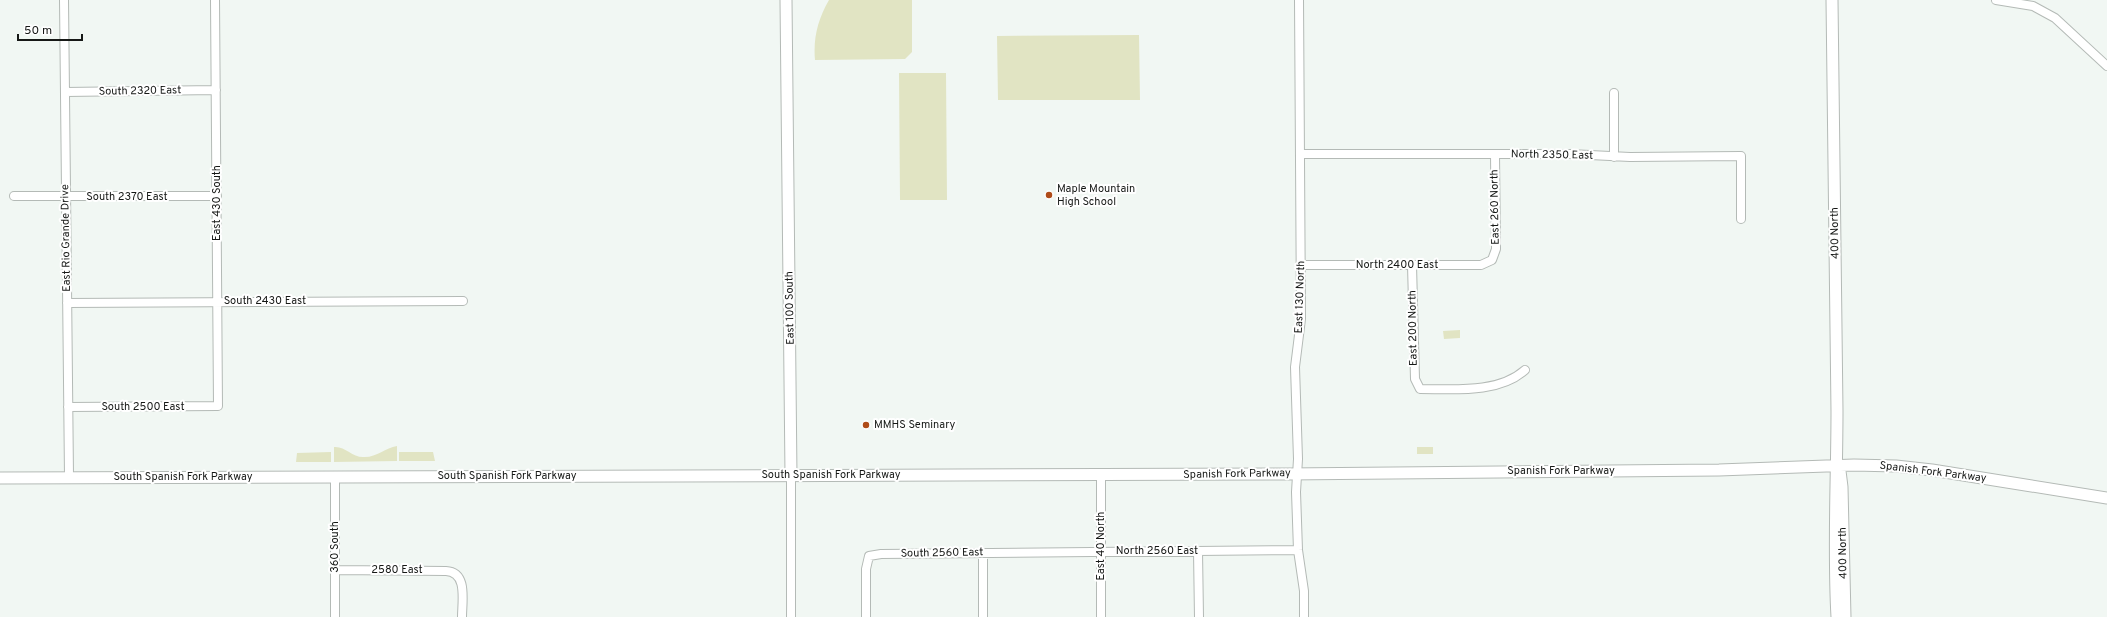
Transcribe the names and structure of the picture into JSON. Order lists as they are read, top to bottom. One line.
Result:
{"streets":{"street":["South 2320 East","North 2350 East","South 2370 East","East 430 South","East 260 North","400 North","East Rio Grande Drive","North 2400 East","East 130 North","South 2430 East","East 100 South","East 200 North","South 2500 East","Spanish Fork Parkway","South Spanish Fork Parkway","East 40 North","360 South","North 2560 East","South 2560 East","2580 East"]},"crossings":[["South 2320 East","East 430 South"],["South 2320 East","East Rio Grande Drive"],["North 2350 East","East 260 North"],["North 2350 East","East 130 North"],["South 2370 East","East 430 South"],["South 2370 East","East Rio Grande Drive"],["East 430 South","South 2430 East"],["East 430 South","South 2500 East"],["East 260 North","North 2400 East"],["400 North","Spanish Fork Parkway"],["East Rio Grande Drive","South 2430 East"],["East Rio Grande Drive","South 2500 East"],["East Rio Grande Drive","South Spanish Fork Parkway"],["North 2400 East","East 130 North"],["North 2400 East","East 200 North"],["East 130 North","Spanish Fork Parkway"],["East 130 North","North 2560 East"],["East 100 South","South Spanish Fork Parkway"],["Spanish Fork Parkway","South Spanish Fork Parkway"],["Spanish Fork Parkway","East 40 North"],["South Spanish Fork Parkway","360 South"],["East 40 North","North 2560 East"],["360 South","2580 East"],["North 2560 East","South 2560 East"]],"places":["Maple Mountain High School","MMHS Seminary"],"scale_bar":"50 m"}
